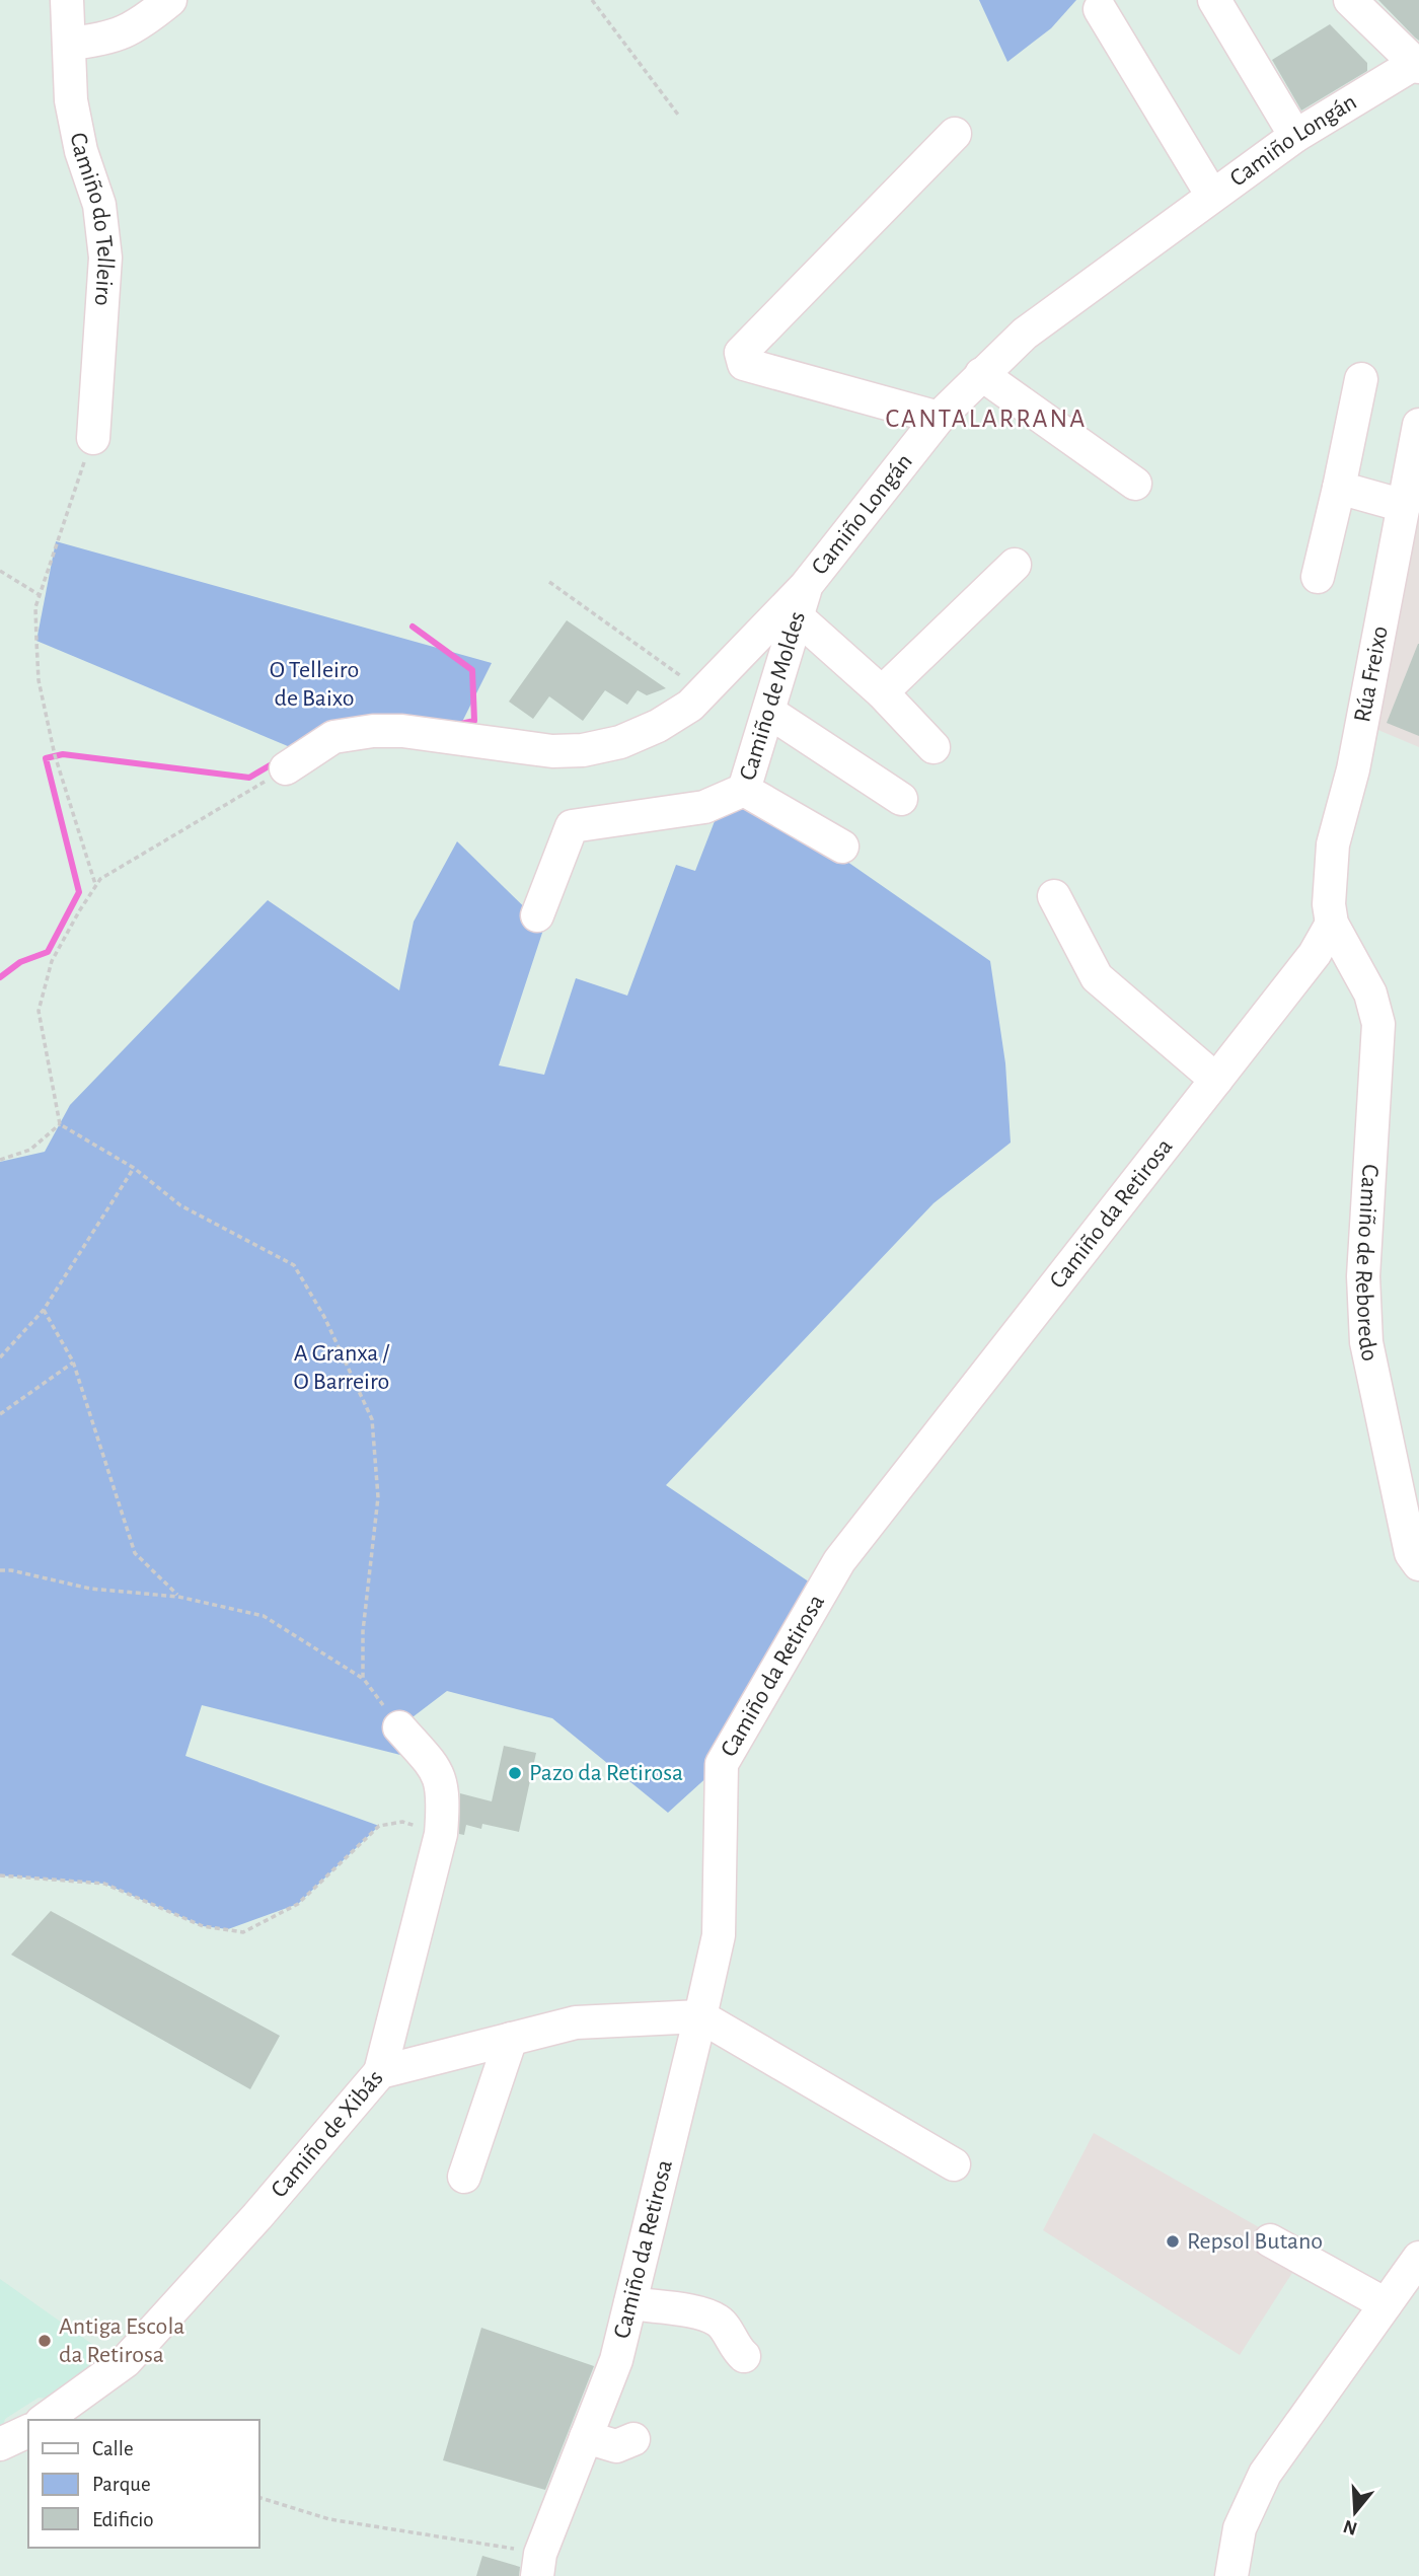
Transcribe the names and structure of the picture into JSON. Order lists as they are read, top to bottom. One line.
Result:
{"streets":{"street":["Camiño Longán","Camiño do Telleiro","Rúa Freixo","Camiño de Moldes","Camiño da Retirosa","Camiño de Reboredo","Camiño de Xibás"]},"crossings":[["Camiño Longán","Camiño de Moldes"],["Rúa Freixo","Camiño da Retirosa"],["Rúa Freixo","Camiño de Reboredo"],["Camiño da Retirosa","Camiño de Reboredo"],["Camiño da Retirosa","Camiño de Xibás"]],"districts":["CANTALARRANA"],"parks":["O Telleiro de Baixo","A Granxa / O Barreiro"],"places":["Pazo da Retirosa","Repsol Butano","Antiga Escola da Retirosa"],"legend":["Calle","Parque","Edificio"],"north":"bottom"}
